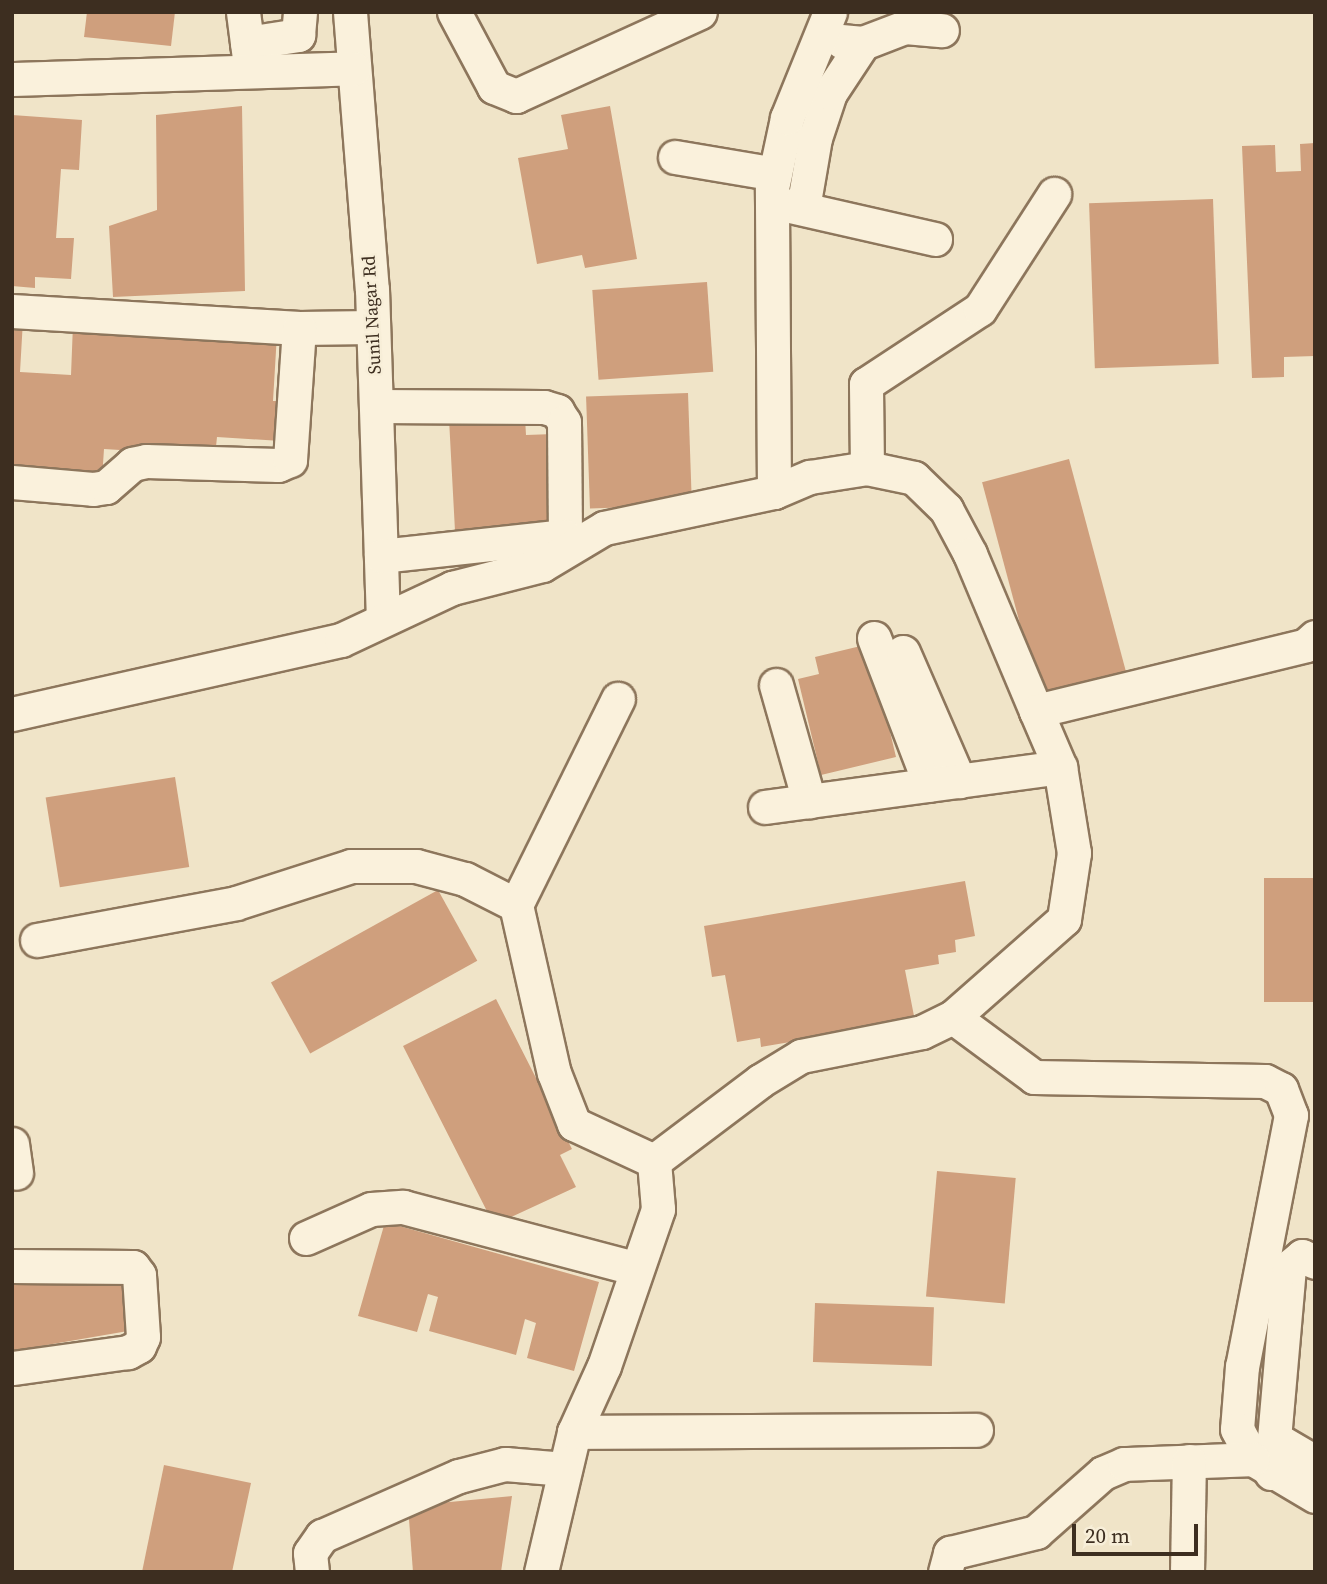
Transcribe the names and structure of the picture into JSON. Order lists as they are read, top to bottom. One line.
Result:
{"streets":{"street":["Sunil Nagar Rd"]},"scale_bar":"20 m"}
